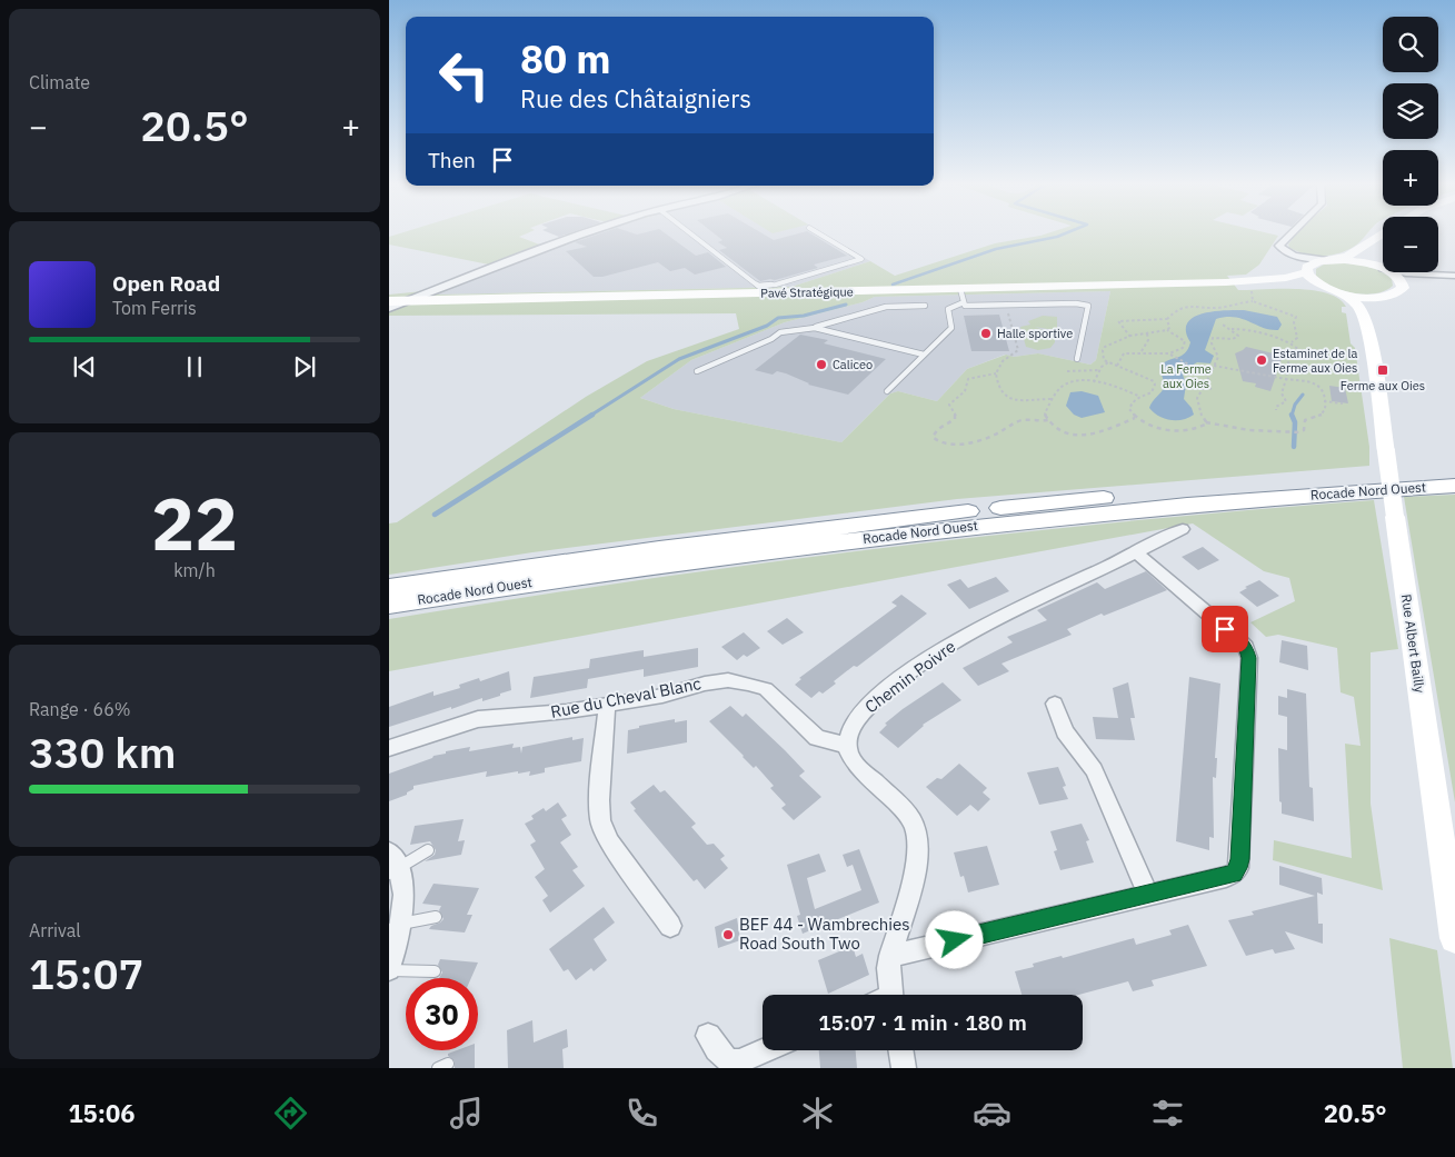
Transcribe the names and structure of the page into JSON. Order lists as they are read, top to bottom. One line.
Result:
{"streets":{"highway":["Rocade Nord Ouest"],"main road":["Pavé Stratégique","Rue Albert Bailly"],"street":["Chemin Poivre","Rue du Cheval Blanc"]},"crossings":[["Chemin Poivre","Rue du Cheval Blanc"]],"parks":["La Ferme aux Oies"],"places":{"other":["Halle sportive","Estaminet de la Ferme aux Oies","Caliceo","BEF 44 - Wambrechies Road South Two"],"transit":["Ferme aux Oies"]},"page":{"tile":["Climate",["22","km/h"],["Range · 66%","330 km"],["Arrival","15:07"]],"map_buttons":["+","−"],"turn":["80 m","Rue des Châtaigniers"],"heat":["−","20.5°","+"],"then":"Then","song":["Open Road","Tom Ferris"],"limit":"30","trip":"15:07 · 1 min · 180 m","tabs":["15:06","20.5°"]}}
